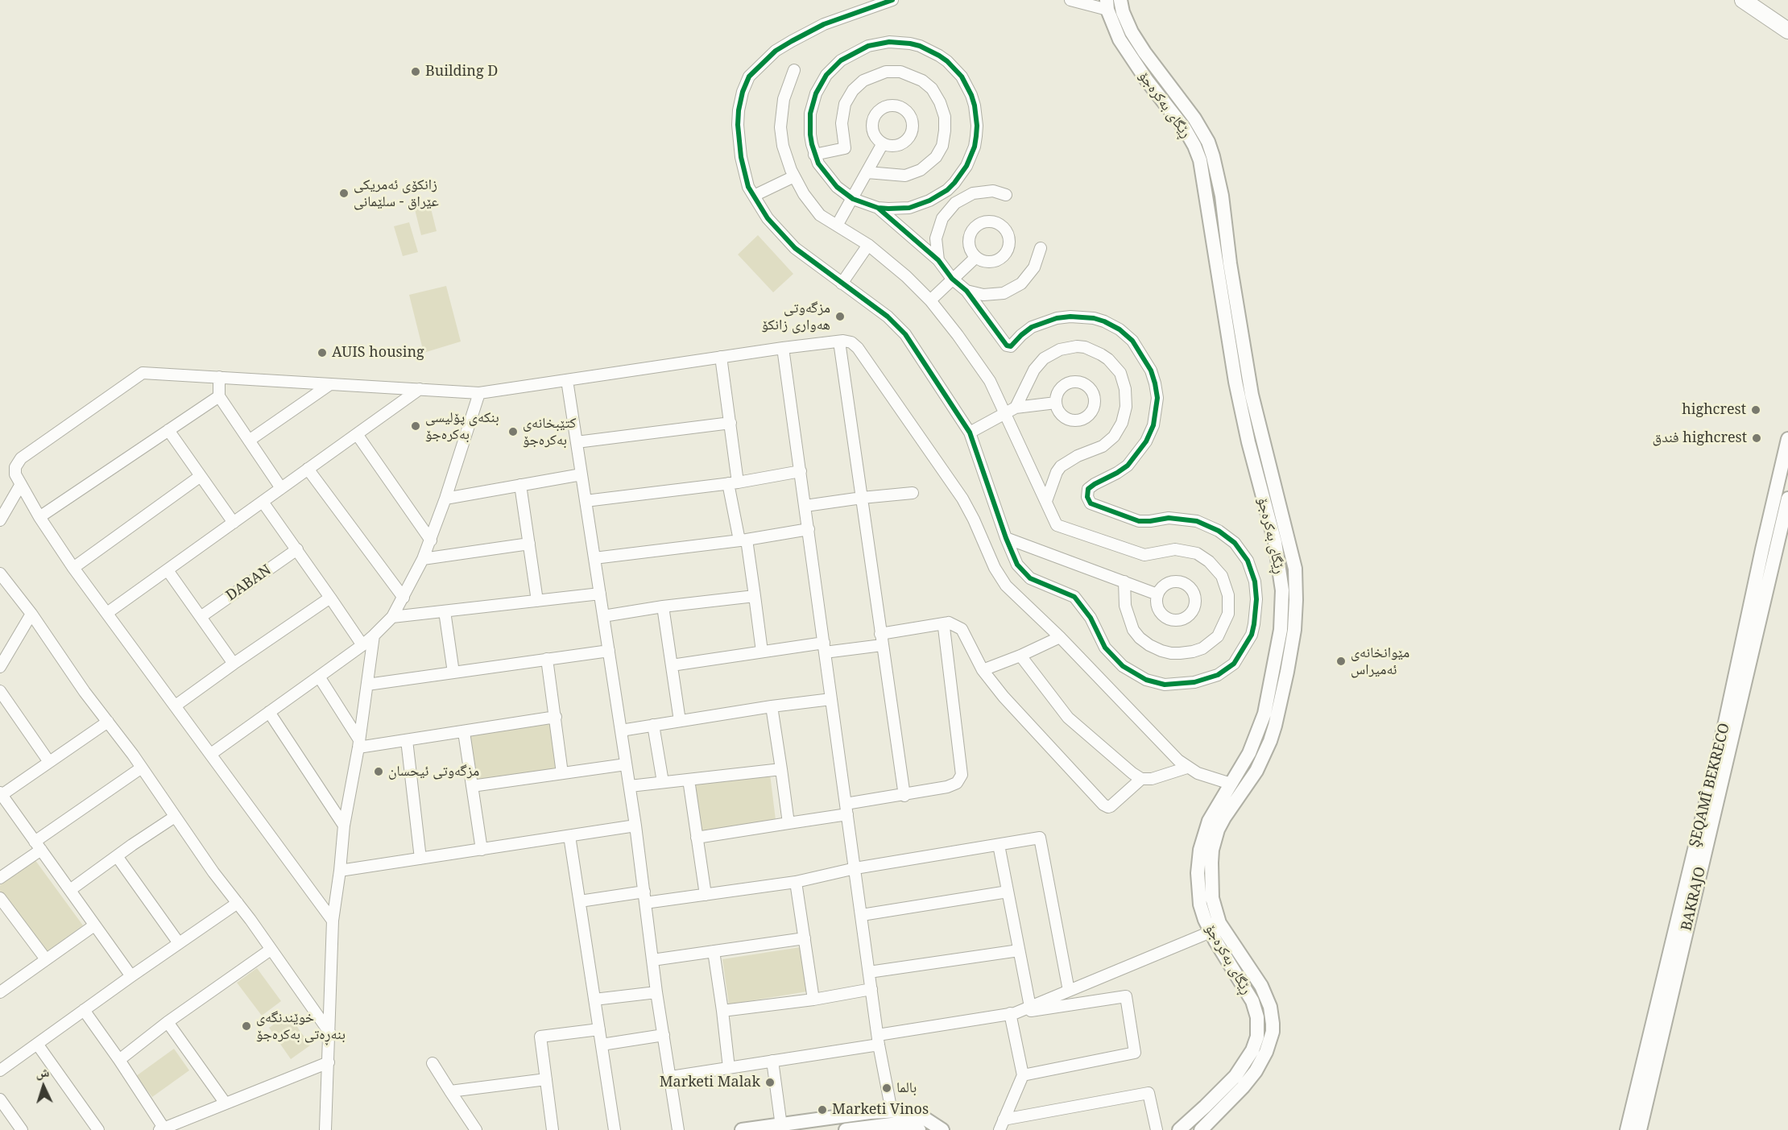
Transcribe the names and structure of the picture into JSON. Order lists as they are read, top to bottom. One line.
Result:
{"streets":{"main road":["ڕێگای بەکرەجۆ","ŞEQAMÎ BEKRECO","BAKRAJO"],"street":["DABAN"]},"crossings":[["ŞEQAMÎ BEKRECO","BAKRAJO"]],"places":["Building D","زانکۆی ئەمریکی عێراق - سلێمانی","مزگەوتی هەواری زانکۆ","AUIS housing","highcrest","بنکەی پۆلیسی بەکرەجۆ","کتێبخانەی بەکرەجۆ","فندق highcrest","مێوانخانەی ئەمیراس","مزگەوتی ئیحسان","خوێندنگەی بنەڕەتی بەکرەجۆ","Marketi Malak","بالما","Marketi Vinos"],"north":"top"}
